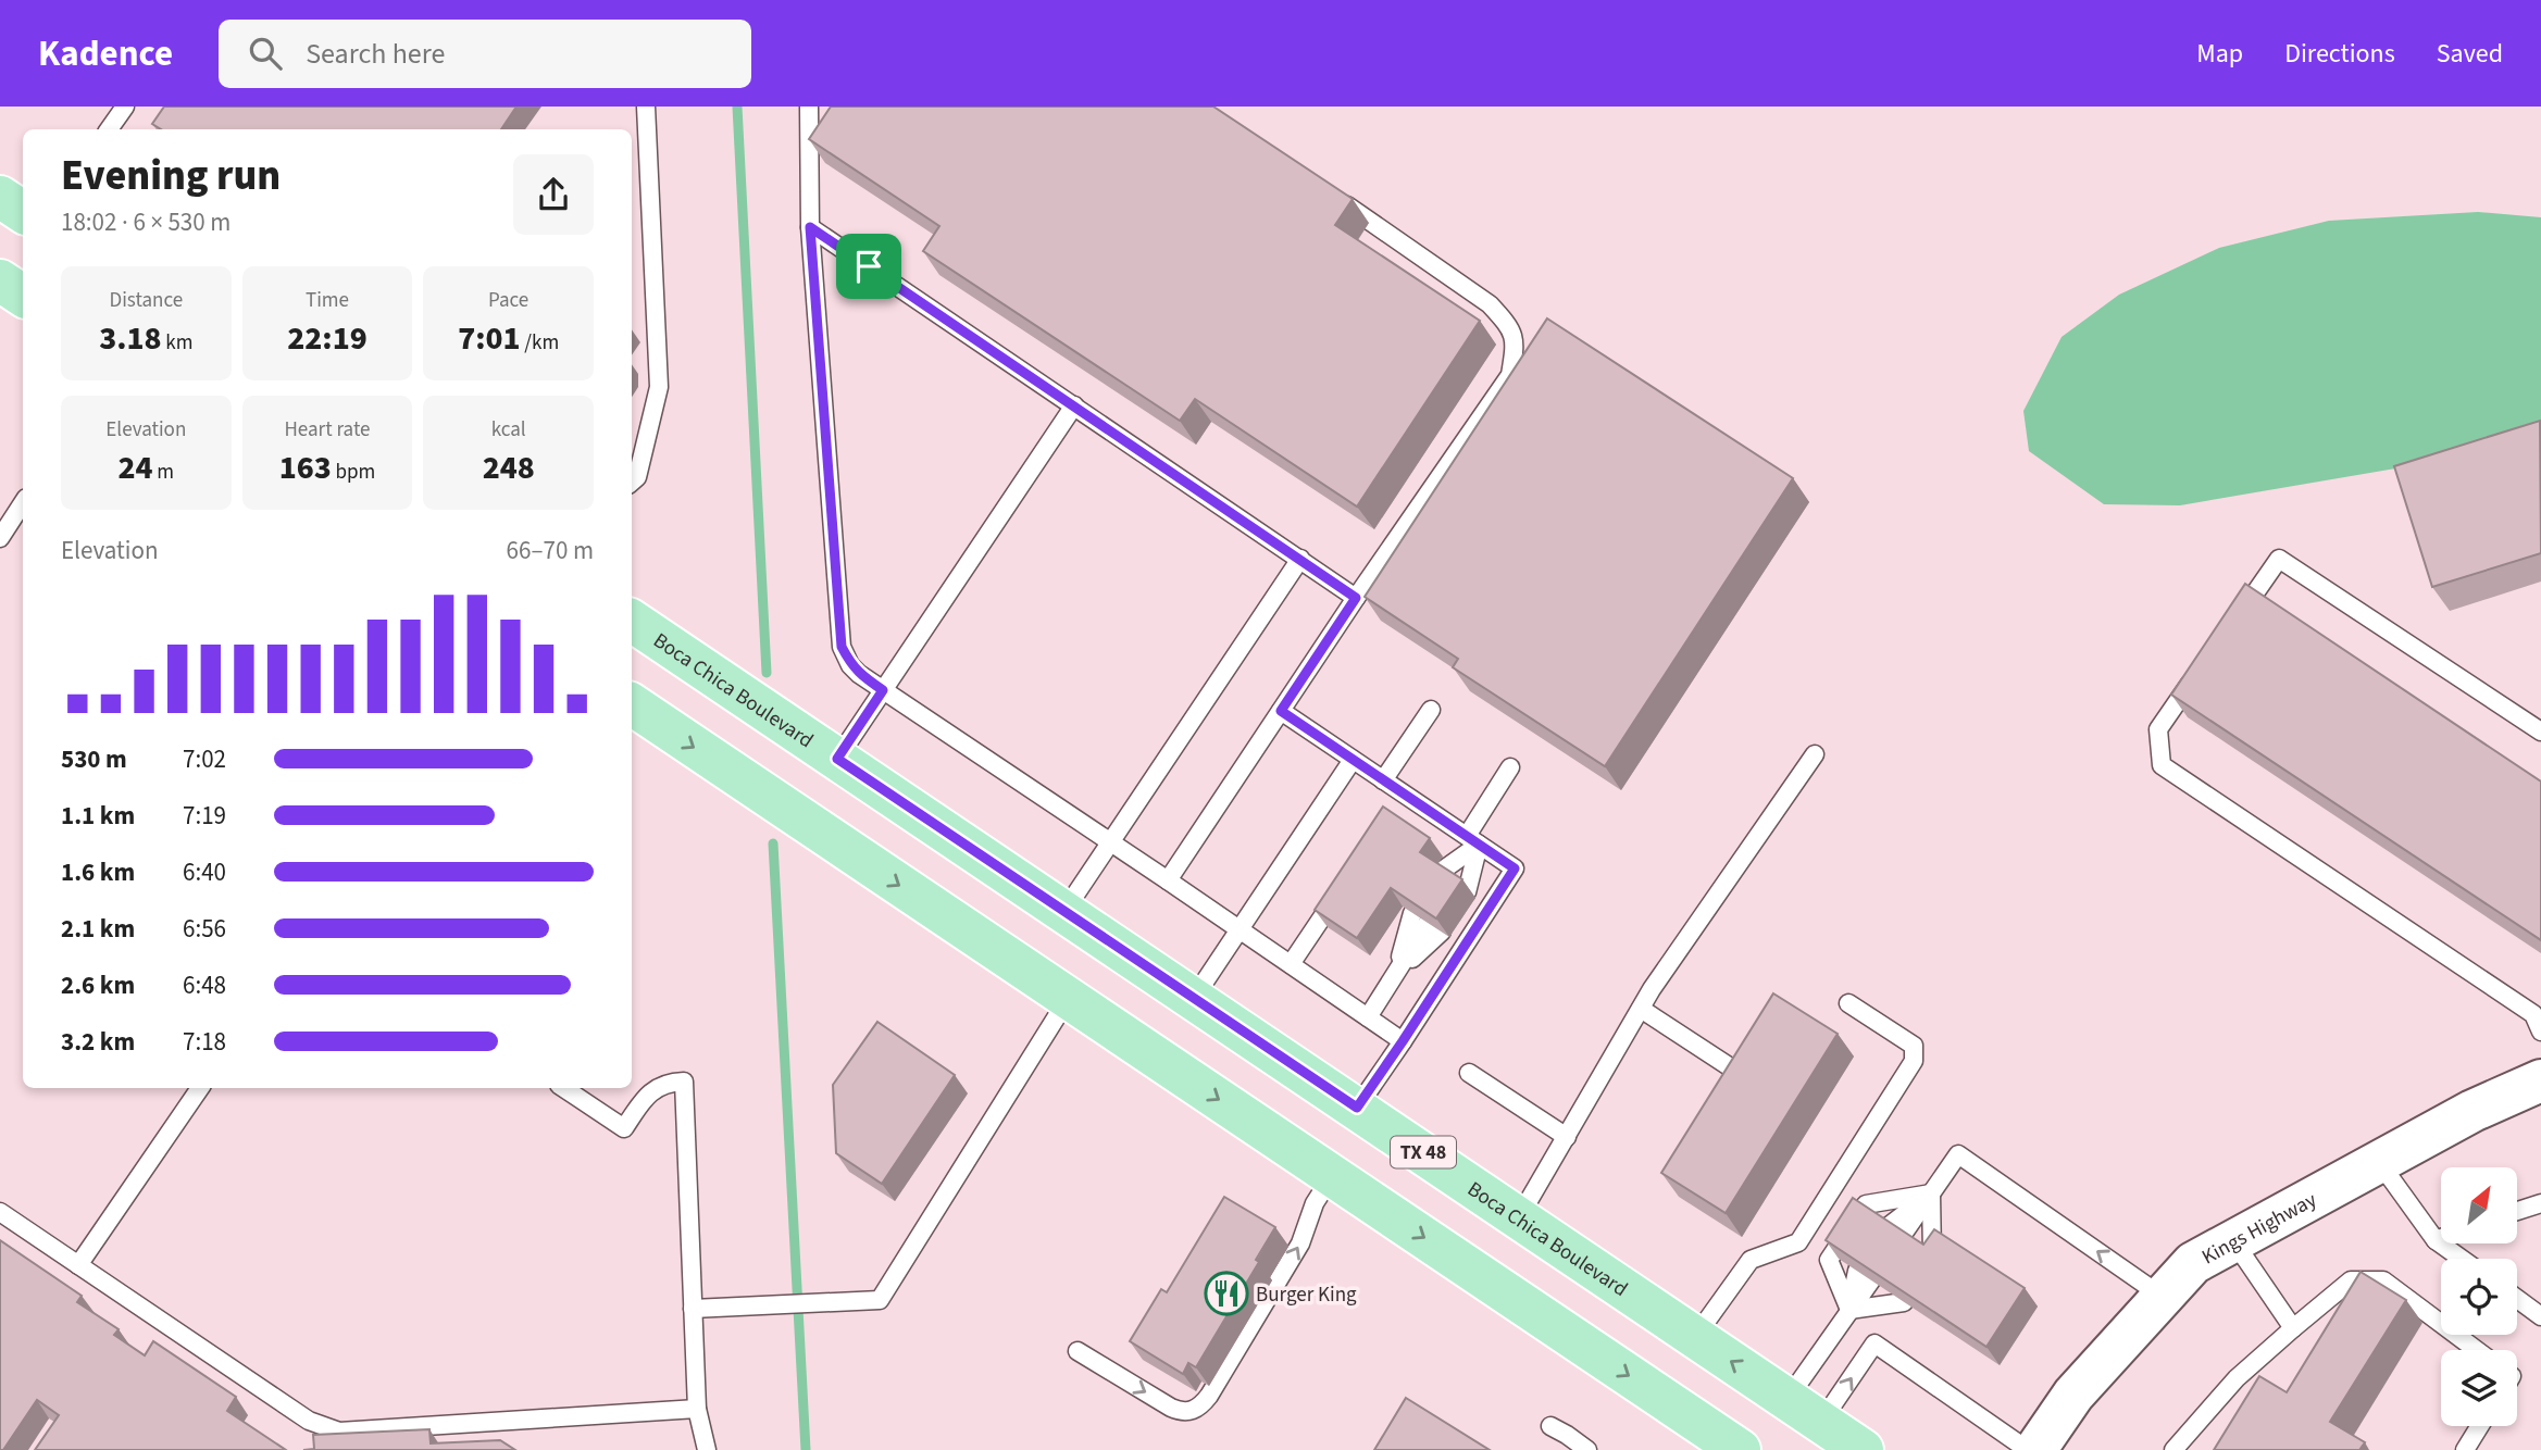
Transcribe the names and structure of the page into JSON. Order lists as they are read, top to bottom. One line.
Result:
{"streets":{"main road":["Boca Chica Boulevard","TX 48"],"street":["Kings Highway"]},"places":{"restaurant":["Burger King"]},"north":"top right","page":{"header":"Kadence","search":"Search here","nav":["Map","Directions","Saved"],"heading":["Evening run","18:02 · 6 × 530 m"],"stats":[["Distance","3.18 km"],["Time","22:19"],["Pace","7:01 /km"],["Elevation","24 m"],["Heart rate","163 bpm"],["kcal","248"]],"chart":["Elevation","66–70 m"],"list":[{"name":"530 m","note":"7:02"},{"name":"1.1 km","note":"7:19"},{"name":"1.6 km","note":"6:40"},{"name":"2.1 km","note":"6:56"},{"name":"2.6 km","note":"6:48"},{"name":"3.2 km","note":"7:18"}]}}
